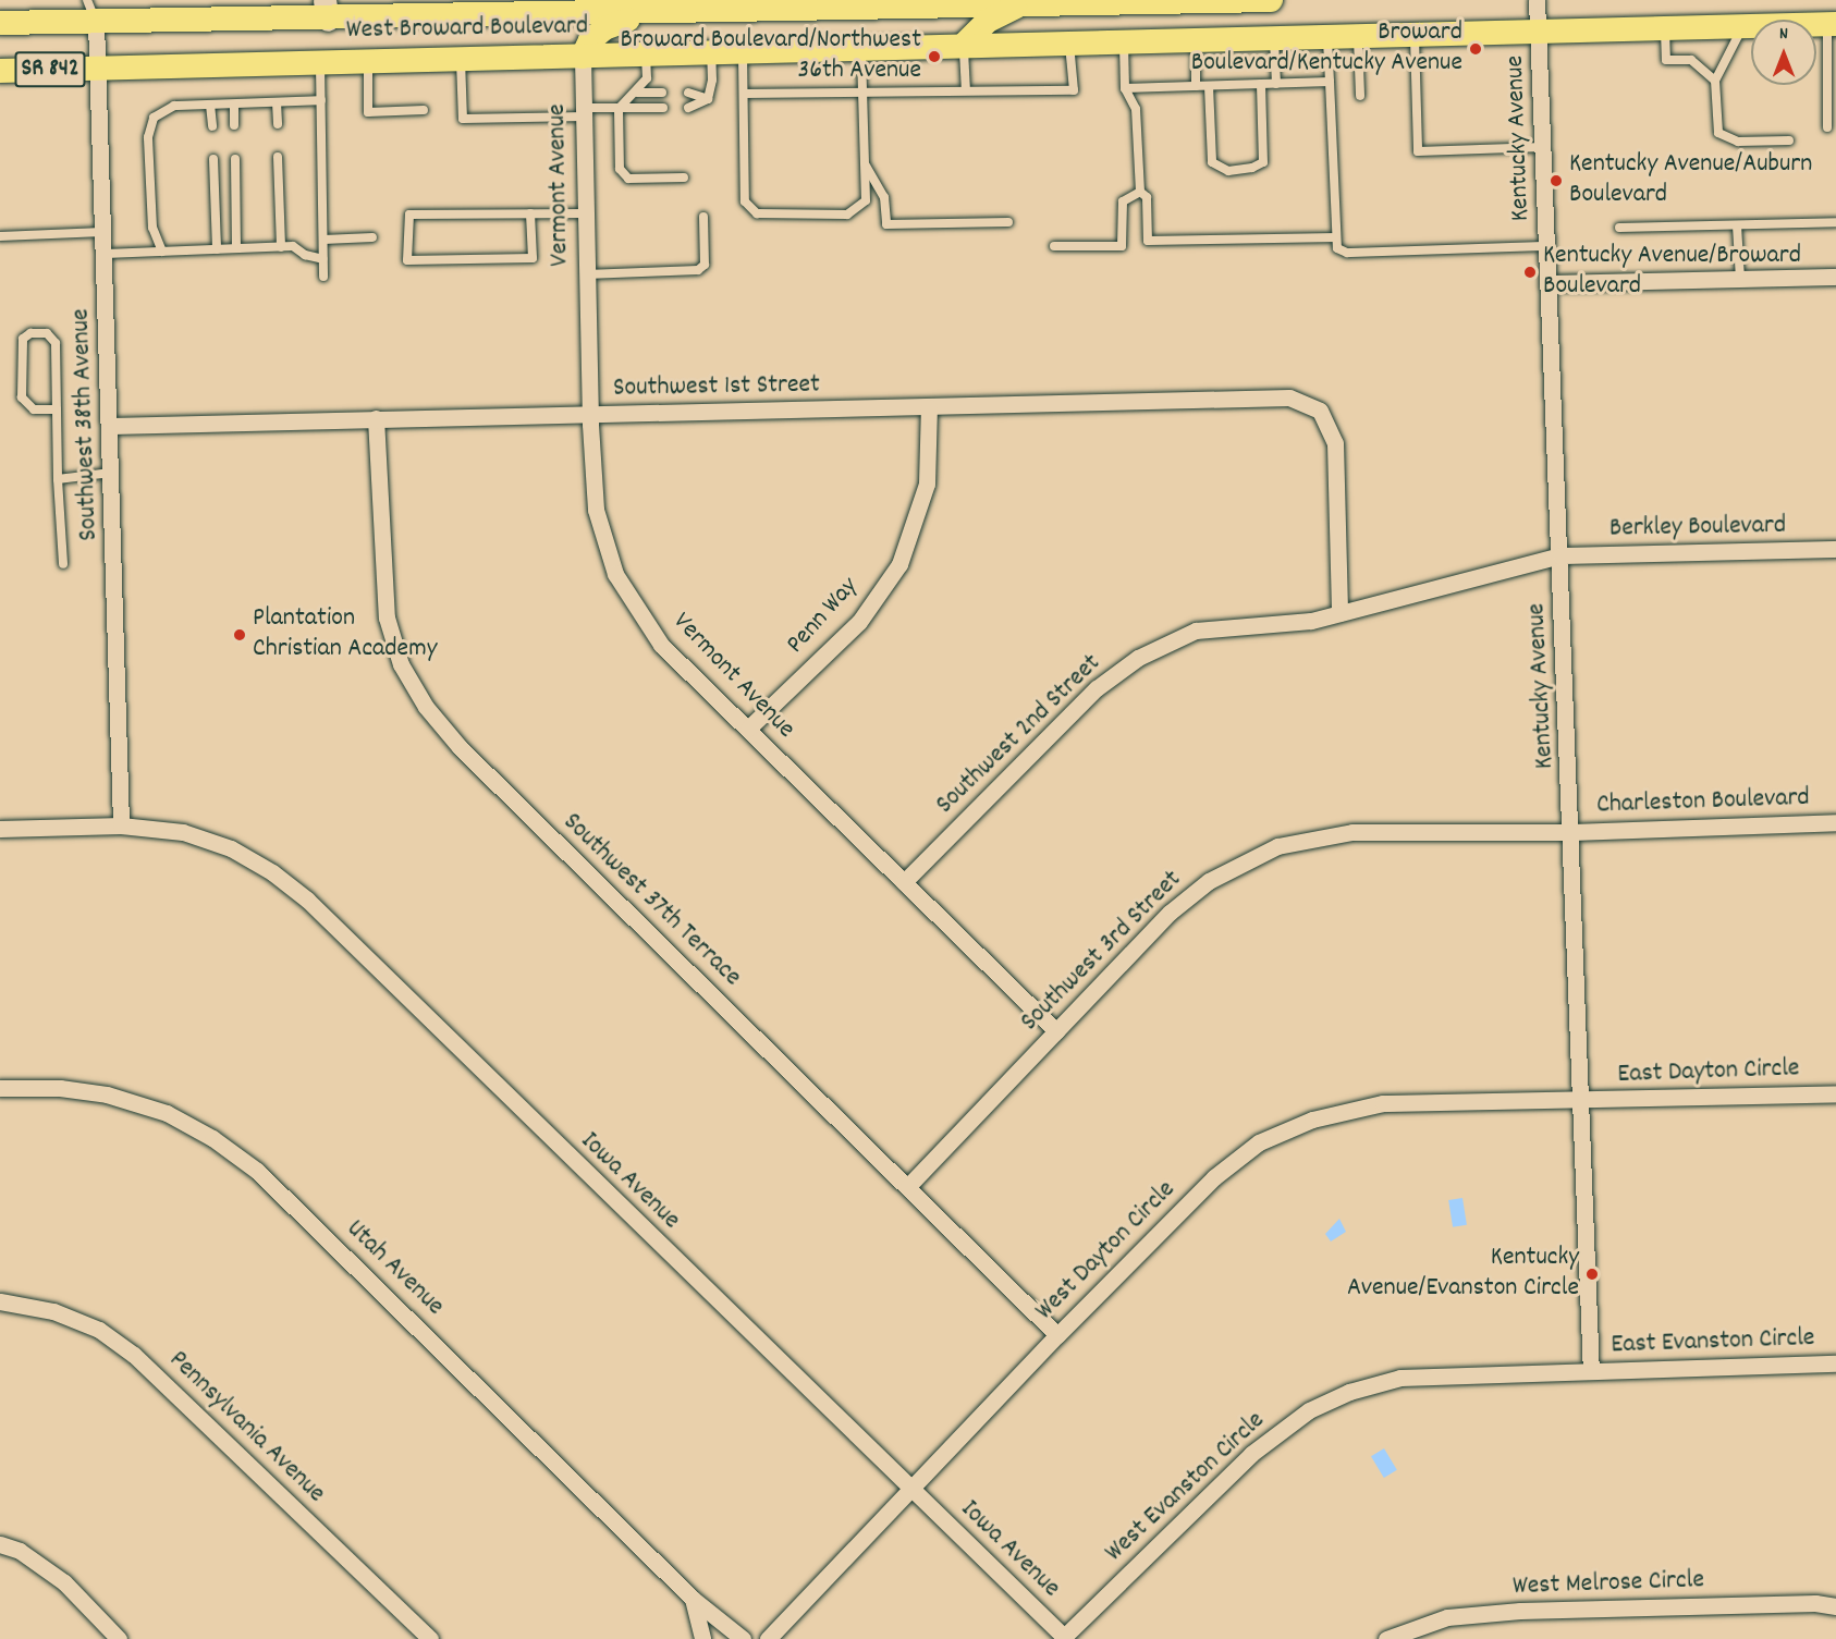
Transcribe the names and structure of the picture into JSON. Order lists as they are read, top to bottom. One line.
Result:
{"streets":{"main road":["West Broward Boulevard","SR 842"],"street":["Kentucky Avenue","Vermont Avenue","Southwest 1st Street","Southwest 38th Avenue","Berkley Boulevard","Penn Way","Southwest 2nd Street","Charleston Boulevard","Southwest 37th Terrace","Southwest 3rd Street","East Dayton Circle","Iowa Avenue","West Dayton Circle","Utah Avenue","East Evanston Circle","Pennsylvania Avenue","West Evanston Circle","West Melrose Circle"]},"crossings":[["West Broward Boulevard","Kentucky Avenue"],["West Broward Boulevard","Vermont Avenue"],["West Broward Boulevard","Southwest 38th Avenue"],["Kentucky Avenue","Berkley Boulevard"],["Kentucky Avenue","Southwest 2nd Street"],["Kentucky Avenue","Charleston Boulevard"],["Kentucky Avenue","Southwest 3rd Street"],["Kentucky Avenue","East Dayton Circle"],["Kentucky Avenue","West Dayton Circle"],["Kentucky Avenue","East Evanston Circle"],["Kentucky Avenue","West Evanston Circle"],["Vermont Avenue","Southwest 1st Street"],["Vermont Avenue","Penn Way"],["Vermont Avenue","Southwest 2nd Street"],["Vermont Avenue","Southwest 3rd Street"],["Southwest 1st Street","Southwest 38th Avenue"],["Southwest 1st Street","Penn Way"],["Southwest 1st Street","Southwest 2nd Street"],["Southwest 1st Street","Southwest 37th Terrace"],["Southwest 38th Avenue","Iowa Avenue"],["Berkley Boulevard","Southwest 2nd Street"],["Charleston Boulevard","Southwest 3rd Street"],["Southwest 37th Terrace","Southwest 3rd Street"],["Southwest 37th Terrace","West Dayton Circle"],["East Dayton Circle","West Dayton Circle"],["Iowa Avenue","West Dayton Circle"],["Iowa Avenue","West Evanston Circle"],["East Evanston Circle","West Evanston Circle"]],"places":["Broward Boulevard/Kentucky Avenue","Broward Boulevard/Northwest 36th Avenue","Kentucky Avenue/Auburn Boulevard","Kentucky Avenue/Broward Boulevard","Plantation Christian Academy","Kentucky Avenue/Evanston Circle"],"north":"top"}
